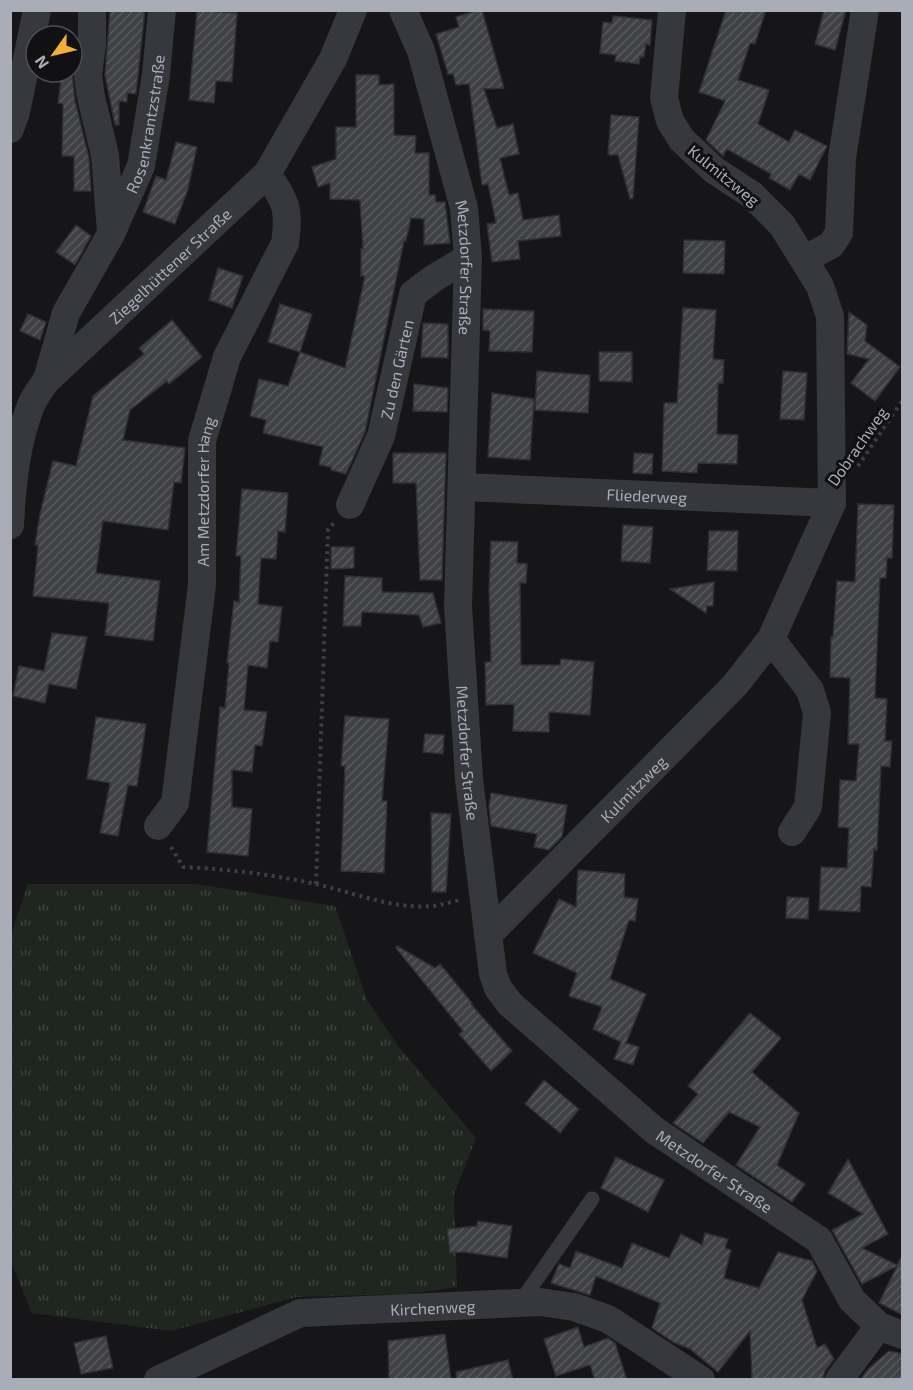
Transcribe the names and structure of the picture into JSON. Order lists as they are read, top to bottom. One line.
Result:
{"streets":{"street":["Rosenkrantzstraße","Kulmitzweg","Ziegelhüttener Straße","Metzdorfer Straße","Zu den Gärten","Am Metzdorfer Hang","Fliederweg","Kirchenweg"],"path":["Dobrachweg"]},"crossings":[["Rosenkrantzstraße","Ziegelhüttener Straße"],["Kulmitzweg","Metzdorfer Straße"],["Kulmitzweg","Fliederweg"],["Ziegelhüttener Straße","Am Metzdorfer Hang"],["Metzdorfer Straße","Zu den Gärten"],["Metzdorfer Straße","Fliederweg"]],"north":"bottom left"}
